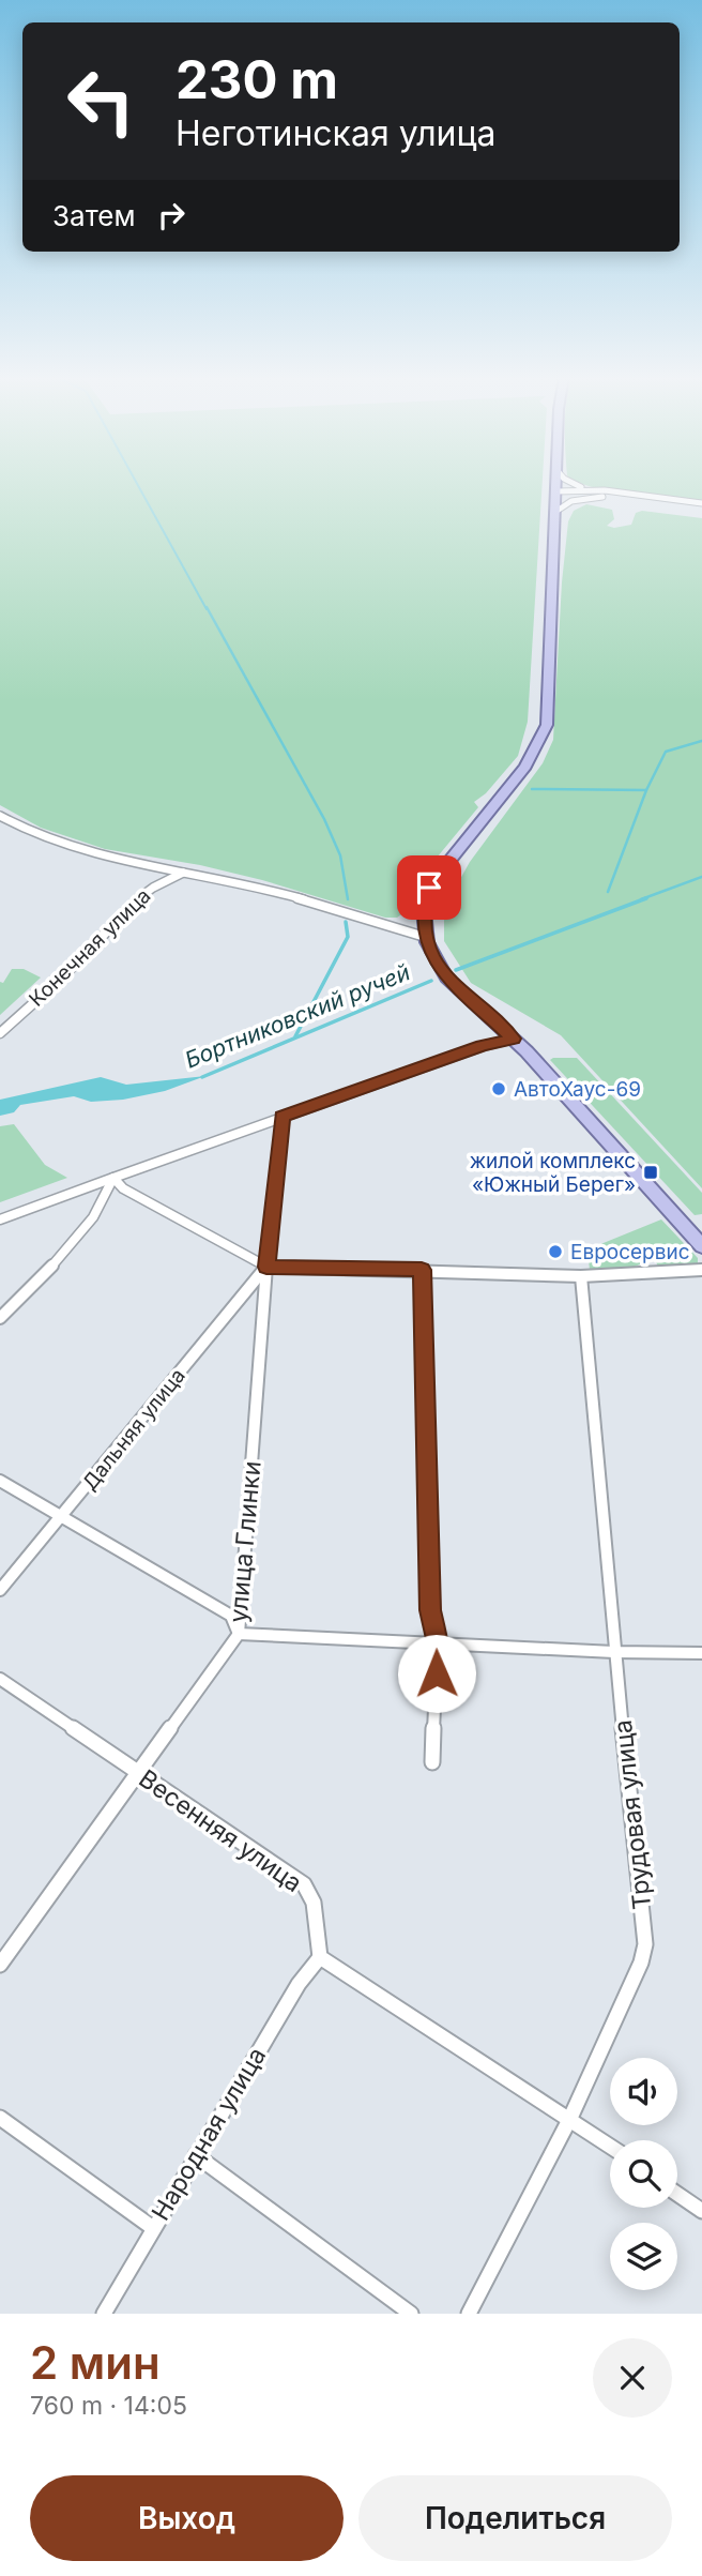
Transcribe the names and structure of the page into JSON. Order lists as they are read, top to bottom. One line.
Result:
{"streets":{"street":["Конечная улица","Дальняя улица","улица Глинки","Трудовая улица","Весенняя улица","Народная улица"]},"crossings":[["Дальняя улица","улица Глинки"],["улица Глинки","Весенняя улица"],["Весенняя улица","Народная улица"]],"water":["Бортниковский ручей"],"places":{"other":["АвтоХаус-69","Евросервис"],"transit":["жилой комплекс «Южный Берег»"]},"page":{"turn":["230 m","Неготинская улица"],"then":"Затем","heading":["2 мин","760 m · 14:05"],"buttons":["Выход","Поделиться"]}}
